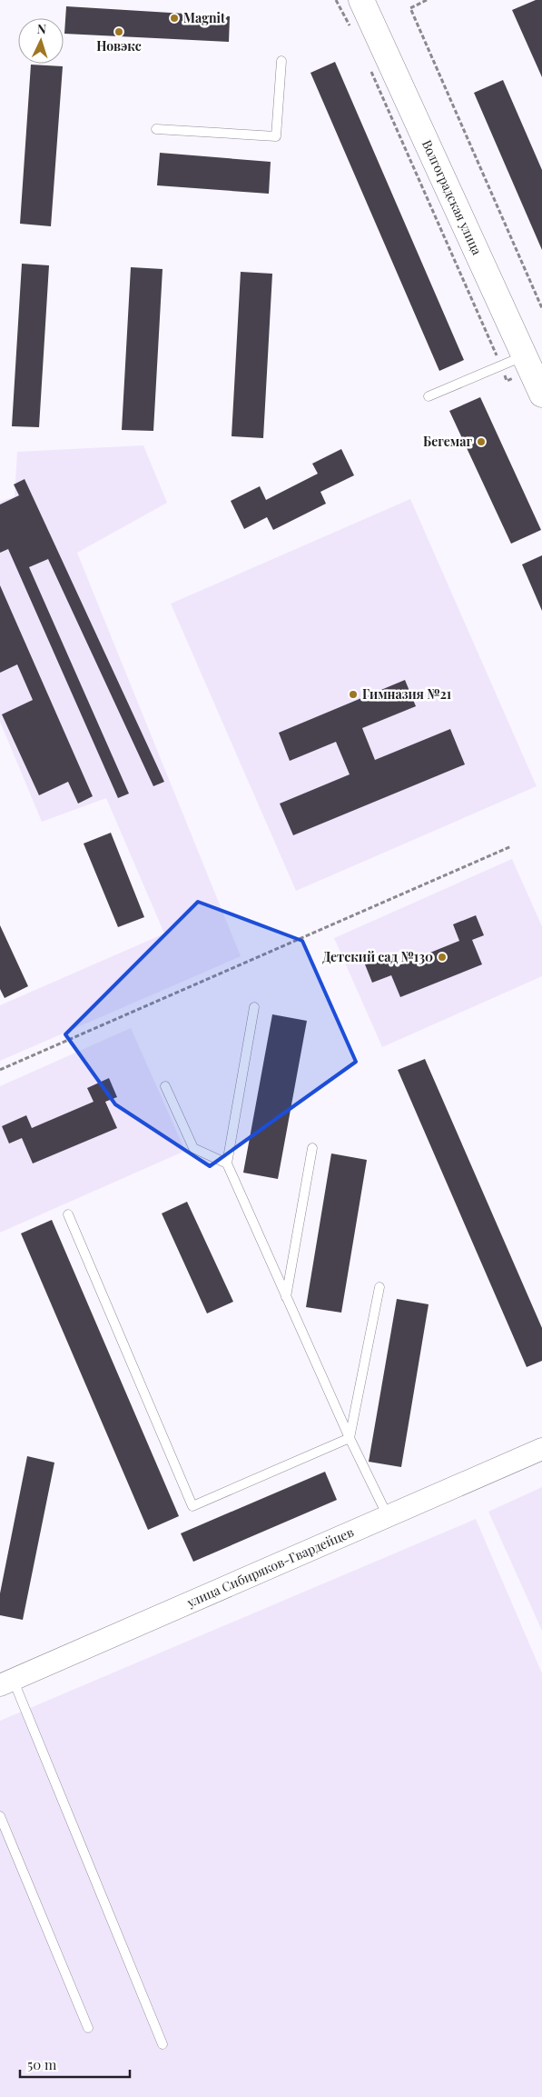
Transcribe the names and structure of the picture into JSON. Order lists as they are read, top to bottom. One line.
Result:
{"streets":{"main road":["Волгоградская улица"],"street":["улица Сибиряков-Гвардейцев"]},"places":["Magnit","Новэкс","Бегемаг","Гимназия №21","Детский сад №130"],"scale_bar":"50 m","north":"top"}
